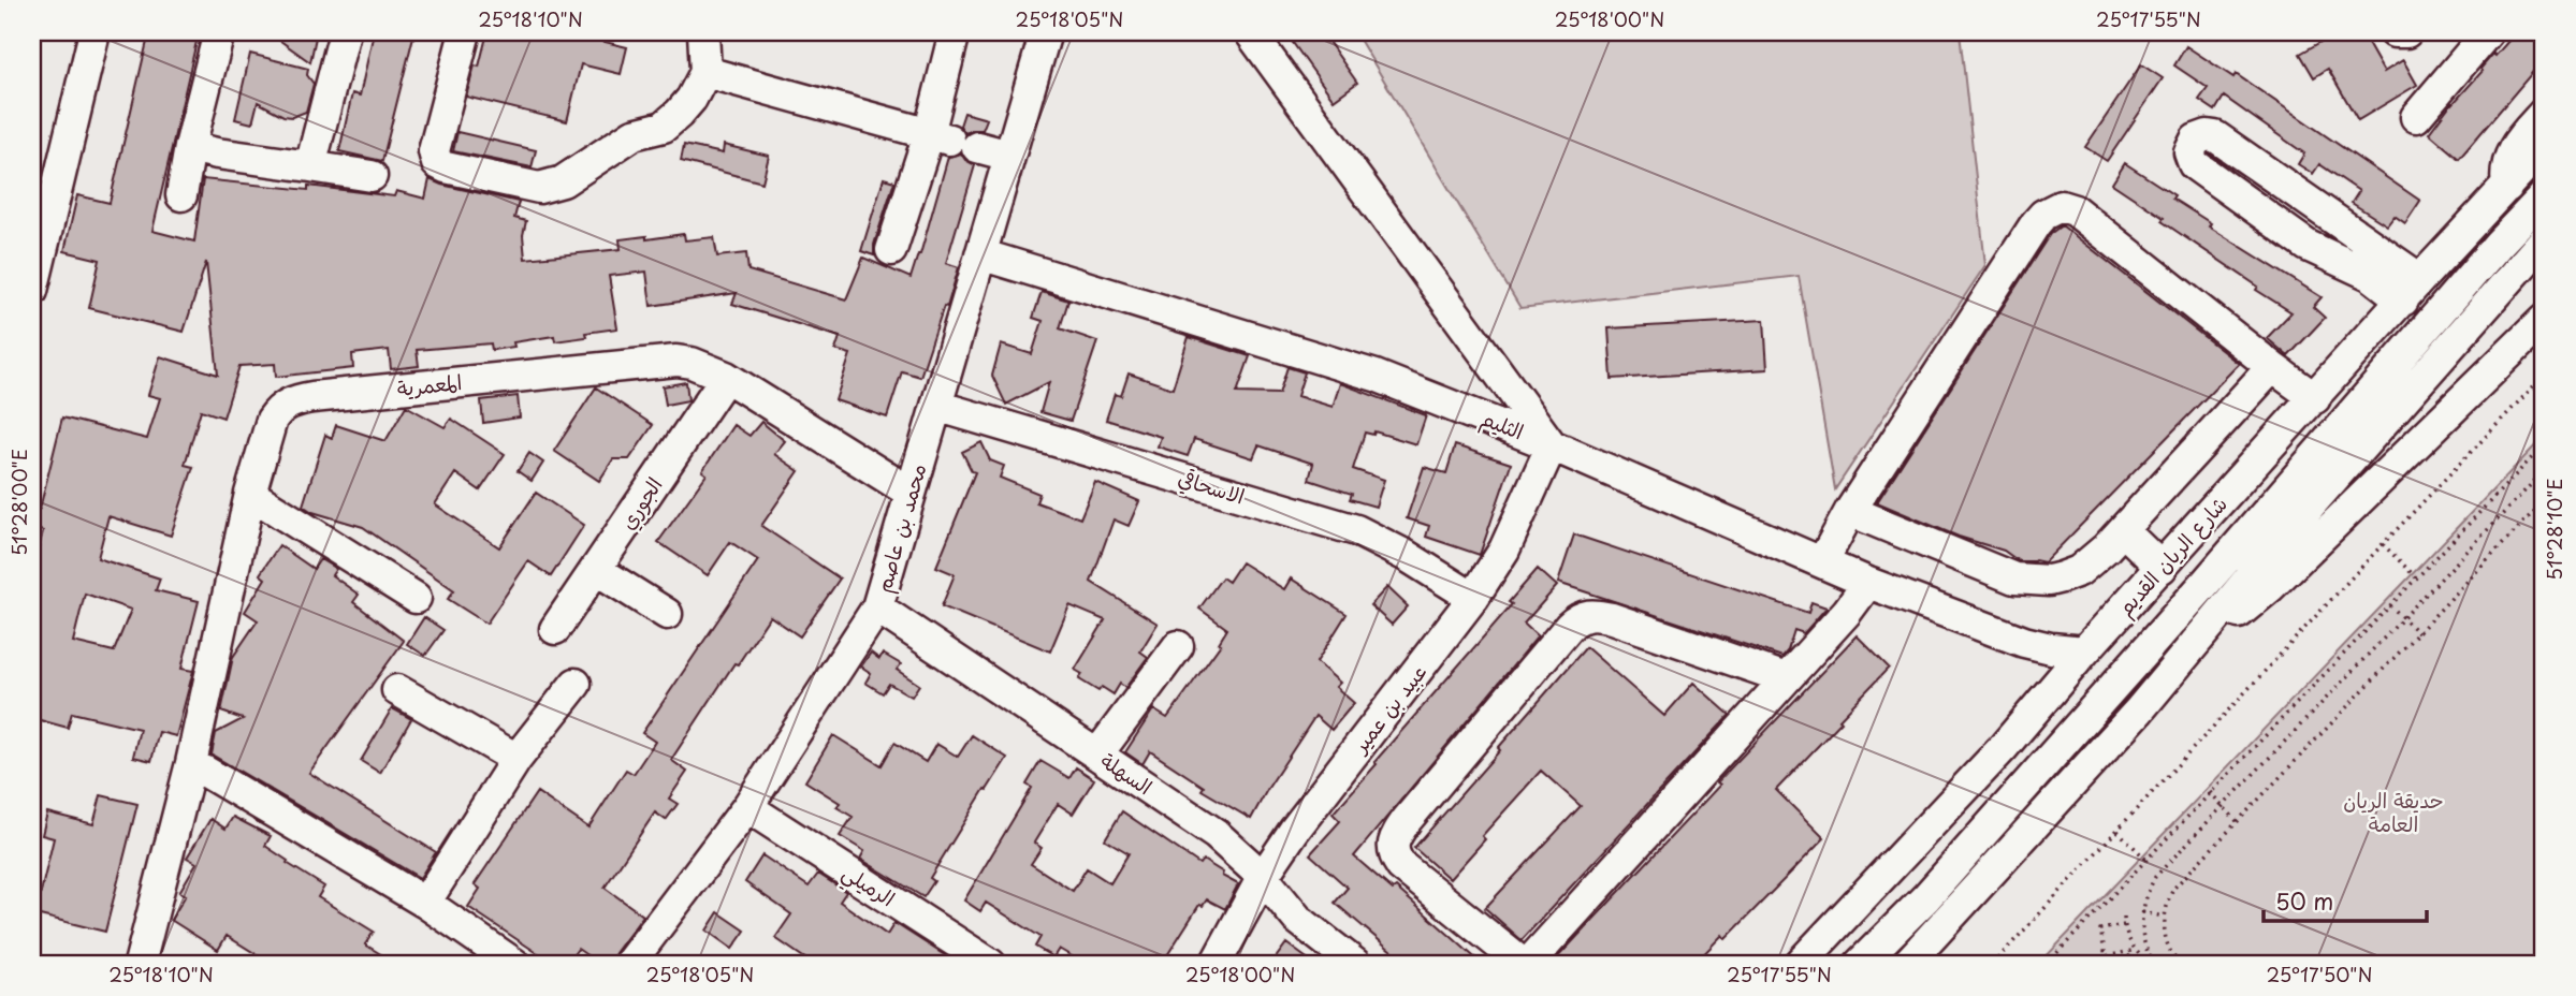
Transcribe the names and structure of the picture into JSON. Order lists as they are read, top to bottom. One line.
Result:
{"streets":{"street":["المعمرية","الثليم","الاسحاقي","الجوري","محمد بن عاصم","شارع الريان القديم","عبيد بن عمير","السهلة","الرميلي"]},"crossings":[["المعمرية","الجوري"],["المعمرية","محمد بن عاصم"],["الثليم","محمد بن عاصم"],["الثليم","شارع الريان القديم"],["الثليم","عبيد بن عمير"],["الاسحاقي","محمد بن عاصم"],["الاسحاقي","عبيد بن عمير"],["محمد بن عاصم","السهلة"],["محمد بن عاصم","الرميلي"],["عبيد بن عمير","السهلة"]],"parks":["حديقة الريان العامة"],"scale_bar":"50 m","coordinates":["25°18'10\"N","25°18'05\"N","25°18'00\"N","25°17'55\"N","51°28'00\"E","51°28'10\"E","25°17'50\"N"]}
